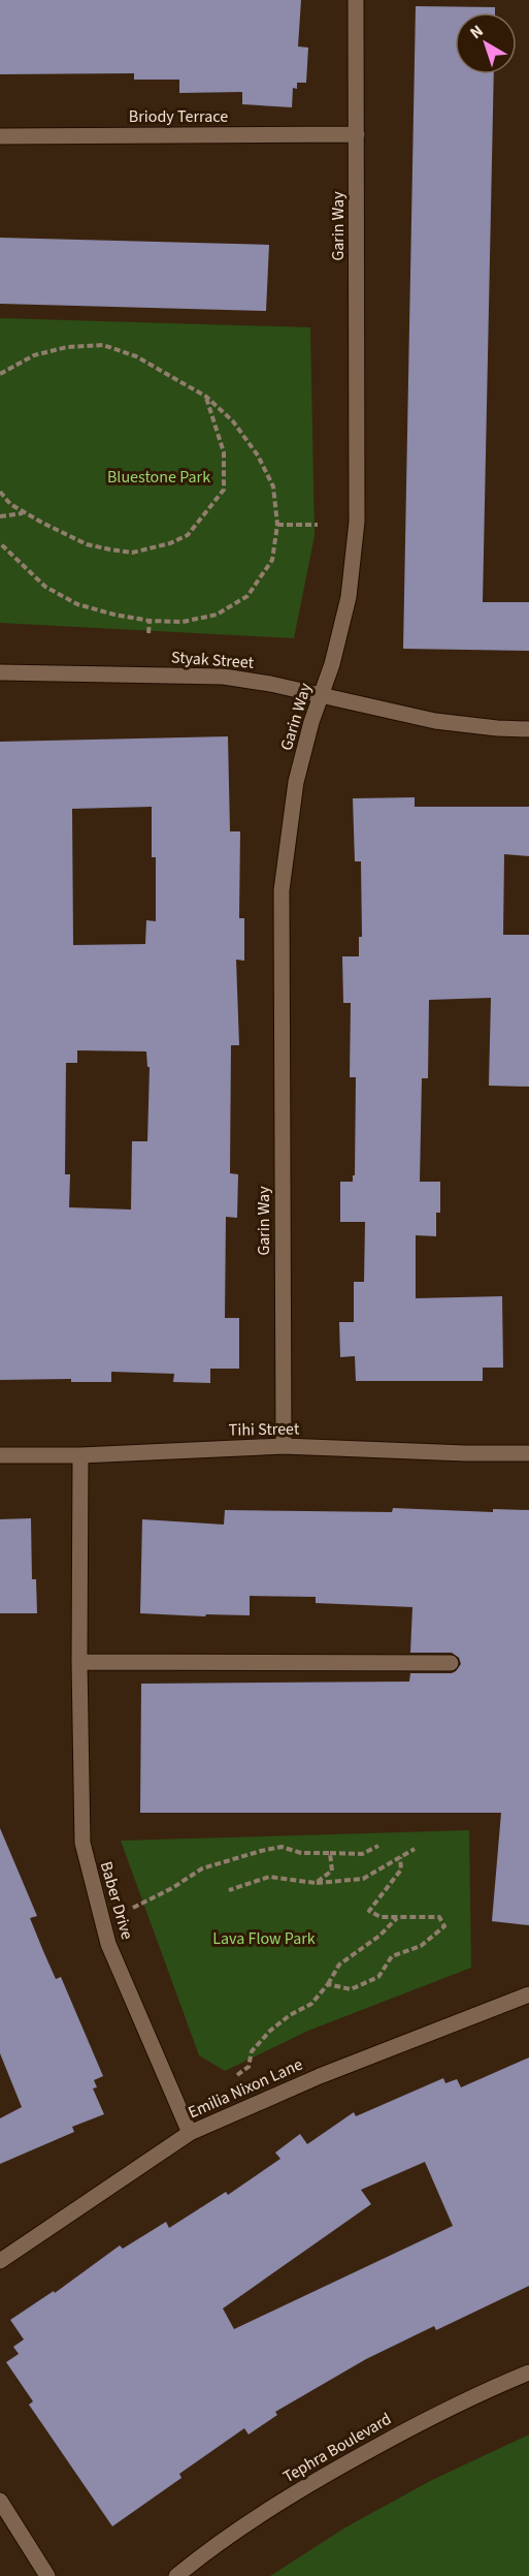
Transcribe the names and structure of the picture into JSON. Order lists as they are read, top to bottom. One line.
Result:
{"streets":{"street":["Briody Terrace","Garin Way","Styak Street","Tihi Street","Baber Drive","Emilia Nixon Lane","Tephra Boulevard"]},"crossings":[["Briody Terrace","Garin Way"],["Garin Way","Styak Street"],["Garin Way","Tihi Street"],["Tihi Street","Baber Drive"],["Baber Drive","Emilia Nixon Lane"]],"parks":["Bluestone Park","Lava Flow Park"],"north":"top left"}
